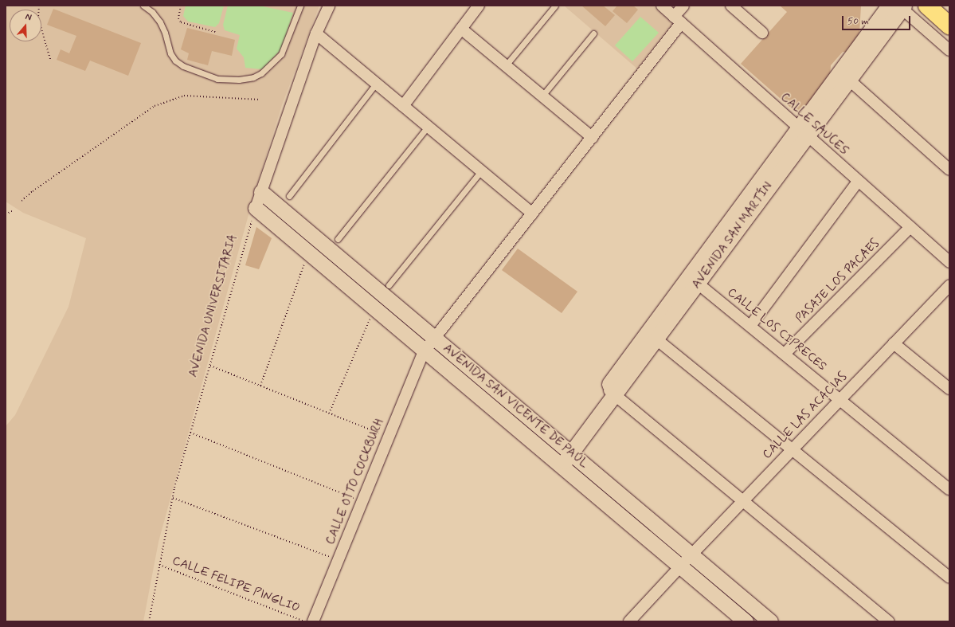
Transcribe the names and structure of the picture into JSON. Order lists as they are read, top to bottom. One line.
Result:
{"streets":{"street":["CALLE SAUCES","AVENIDA SAN MARTÍN","PASAJE LOS PACAES","CALLE LOS CIPRECES","AVENIDA SAN VICENTE DE PAÚL","CALLE LAS ACACIAS","CALLE OTTO COCKBURH"],"path":["AVENIDA UNIVERSITARIA","CALLE FELIPE PINGLIO"]},"crossings":[["CALLE SAUCES","AVENIDA SAN MARTÍN"],["CALLE SAUCES","PASAJE LOS PACAES"],["CALLE SAUCES","CALLE OTTO COCKBURH"],["AVENIDA SAN MARTÍN","CALLE LOS CIPRECES"],["AVENIDA SAN MARTÍN","AVENIDA SAN VICENTE DE PAÚL"],["PASAJE LOS PACAES","CALLE LOS CIPRECES"],["AVENIDA UNIVERSITARIA","AVENIDA SAN VICENTE DE PAÚL"],["AVENIDA UNIVERSITARIA","CALLE FELIPE PINGLIO"],["CALLE LOS CIPRECES","CALLE LAS ACACIAS"],["AVENIDA SAN VICENTE DE PAÚL","CALLE LAS ACACIAS"]],"scale_bar":"50 m","north":"top"}
